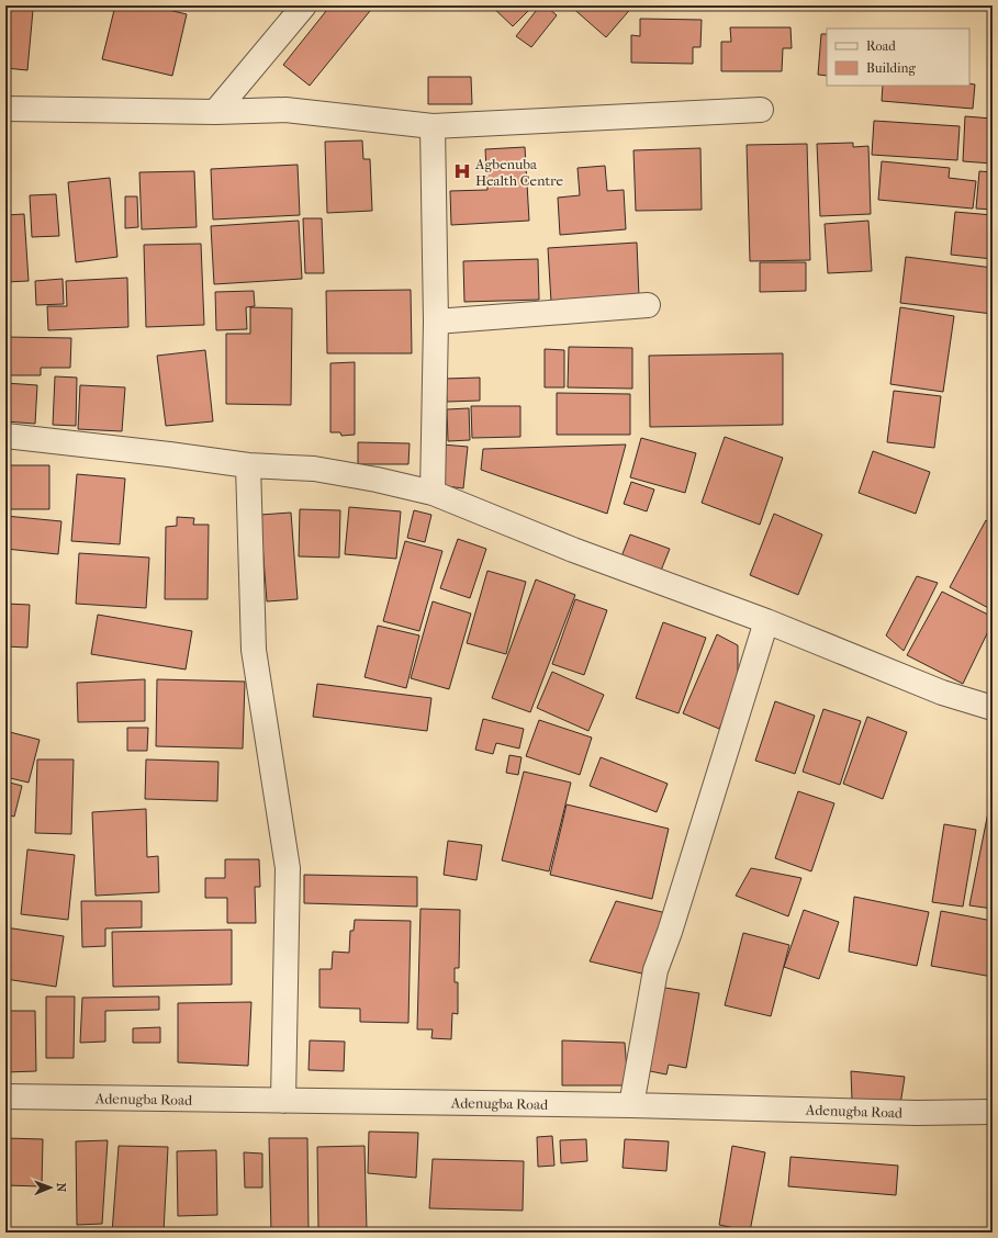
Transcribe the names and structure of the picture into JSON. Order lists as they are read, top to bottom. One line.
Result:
{"streets":{"street":["Adenugba Road"]},"places":{"hospital":["Agbenuba Health Centre"]},"legend":["Road","Building"],"north":"right"}
